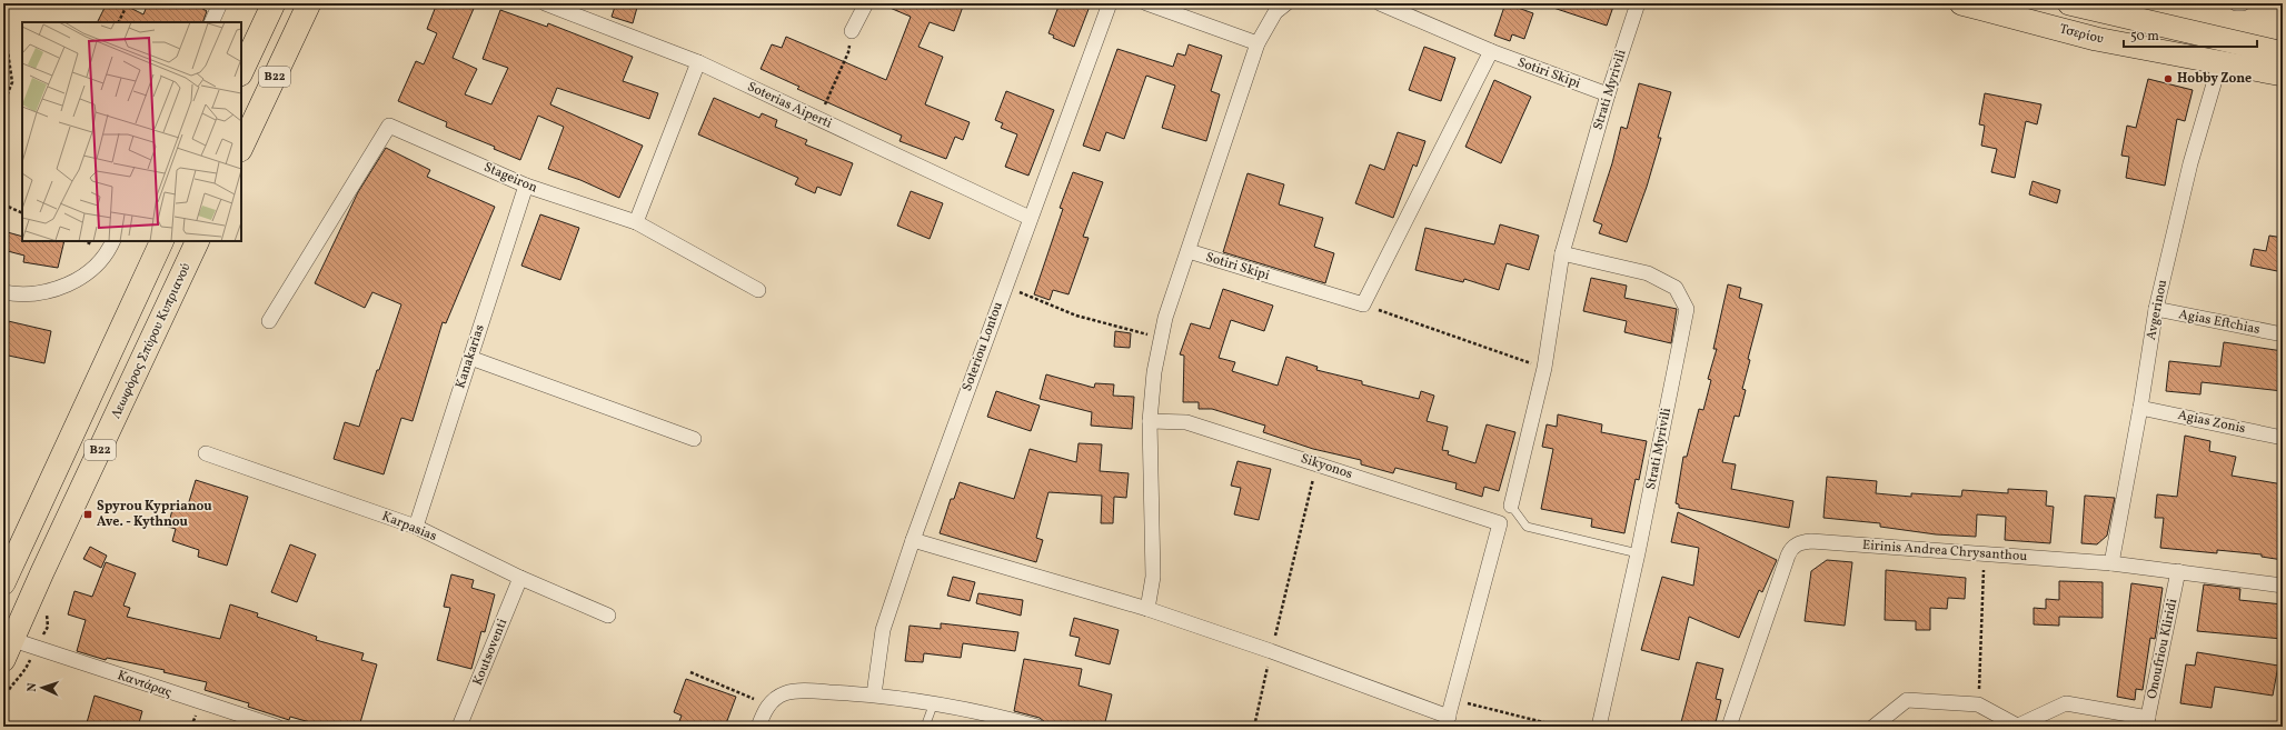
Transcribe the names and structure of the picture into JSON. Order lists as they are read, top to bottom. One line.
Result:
{"streets":{"main road":["Τσερίου","B22","Λεωφόρος Σπύρου Κυπριανού"],"street":["Sotiri Skipi","Strati Myrivili","Soterias Aiperti","Stageiron","Avgerinou","Agias Eftchias","Soteriou Lontou","Kanakarias","Agias Zonis","Sikyonos","Karpasias","Eirinis Andrea Chrysanthou","Onoufriou Kliridi","Koutsoventi","Καντάρας"]},"crossings":[["Τσερίου","Avgerinou"],["Sotiri Skipi","Strati Myrivili"],["Sotiri Skipi","Sikyonos"],["Soterias Aiperti","Soteriou Lontou"],["Stageiron","Kanakarias"],["Avgerinou","Agias Eftchias"],["Avgerinou","Agias Zonis"],["Avgerinou","Eirinis Andrea Chrysanthou"],["Λεωφόρος Σπύρου Κυπριανού","Καντάρας"],["Kanakarias","Karpasias"],["Karpasias","Koutsoventi"],["Eirinis Andrea Chrysanthou","Onoufriou Kliridi"]],"places":{"other":["Hobby Zone"],"transit":["Spyrou Kyprianou Ave. - Kythnou"]},"scale_bar":"50 m","north":"left"}
